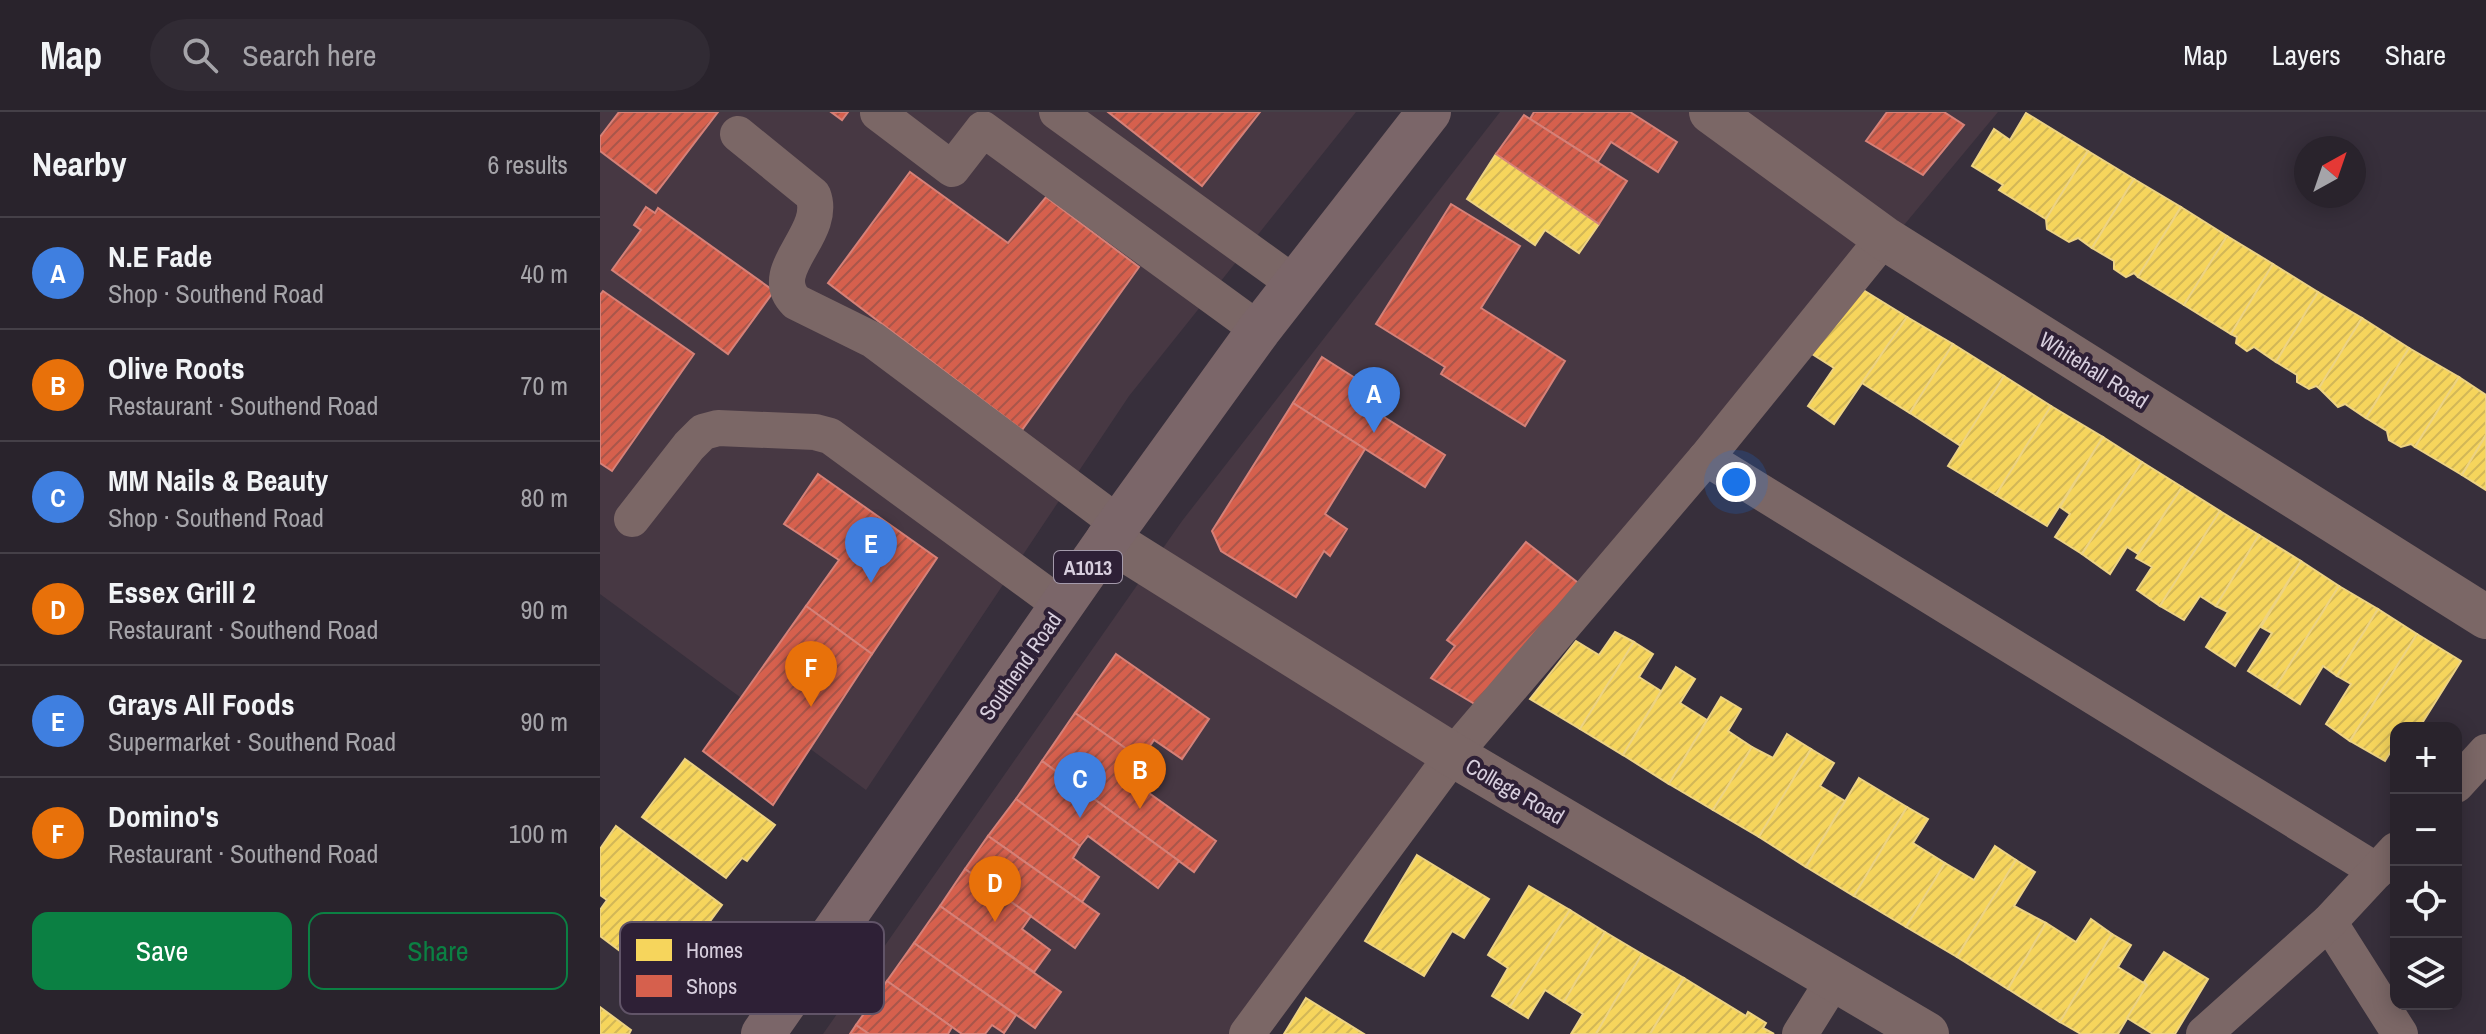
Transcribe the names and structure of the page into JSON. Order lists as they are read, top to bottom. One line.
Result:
{"streets":{"main road":["A1013","Southend Road"],"street":["Whitehall Road","College Road"]},"crossings":[["Southend Road","College Road"]],"legend":["Homes","Shops"],"north":"top right","page":{"header":"Map","search":"Search here","nav":["Map","Layers","Share"],"heading":["Nearby","6 results"],"list":[{"mark":"A","name":"N.E Fade","note":"Shop · Southend Road","value":"40 m"},{"mark":"B","name":"Olive Roots","note":"Restaurant · Southend Road","value":"70 m"},{"mark":"C","name":"MM Nails & Beauty","note":"Shop · Southend Road","value":"80 m"},{"mark":"D","name":"Essex Grill 2","note":"Restaurant · Southend Road","value":"90 m"},{"mark":"E","name":"Grays All Foods","note":"Supermarket · Southend Road","value":"90 m"},{"mark":"F","name":"Domino's","note":"Restaurant · Southend Road","value":"100 m"}],"pins":["A","E","F","B","C","D"],"map_buttons":["+","−"],"buttons":["Save","Share"]}}
